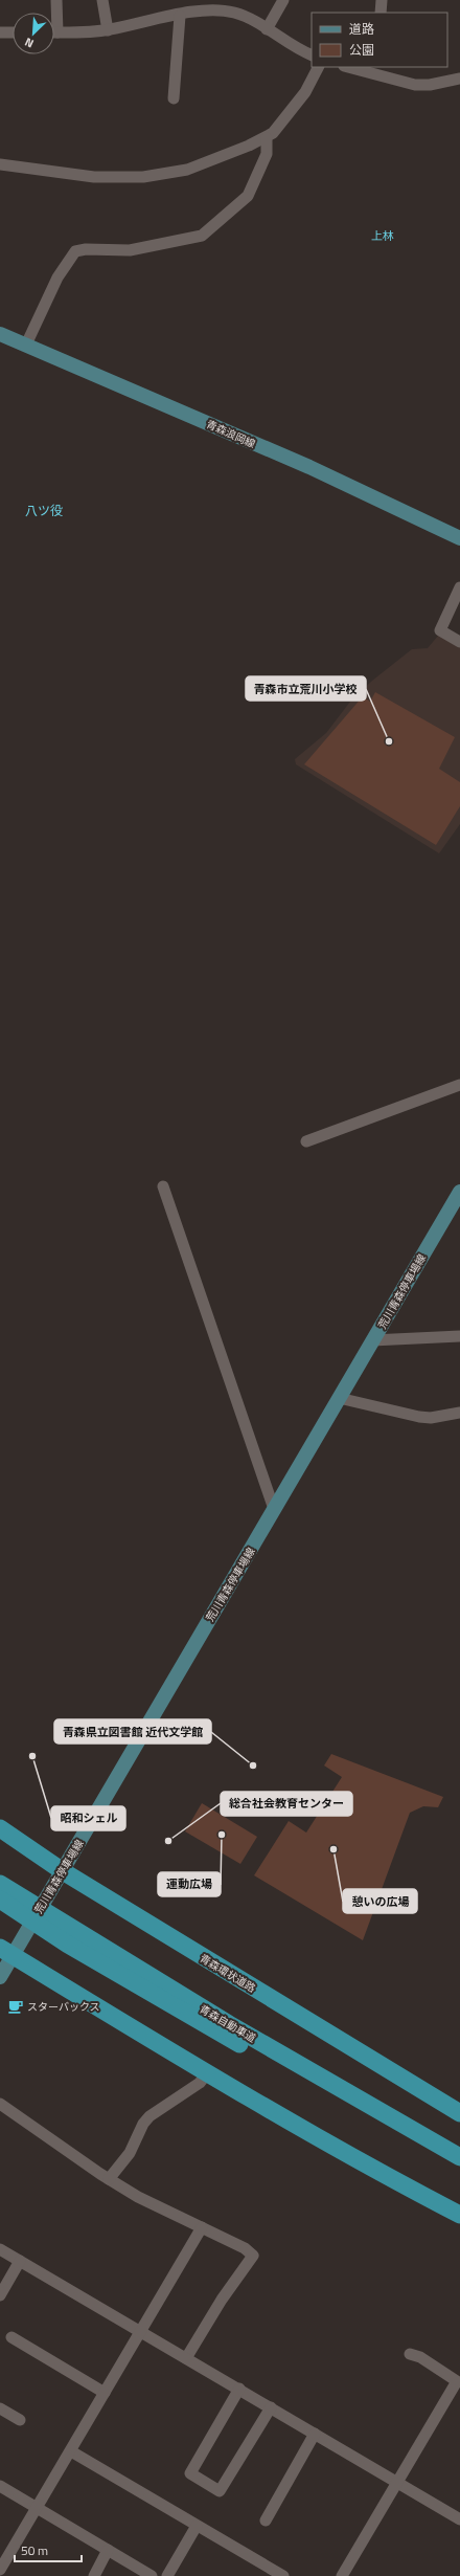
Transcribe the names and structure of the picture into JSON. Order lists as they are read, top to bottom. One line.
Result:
{"streets":{"highway":["青森環状道路","青森自動車道"],"main road":["青森浪岡線","荒川青森停車場線"]},"crossings":[["荒川青森停車場線","青森環状道路"]],"districts":["上林","八ツ役"],"places":{"other":["青森市立荒川小学校","昭和シェル","青森県立図書館 近代文学館","運動広場","総合社会教育センター","憩いの広場"],"cafe":["スターバックス"]},"legend":["道路","公園"],"scale_bar":"50 m","north":"bottom left"}
